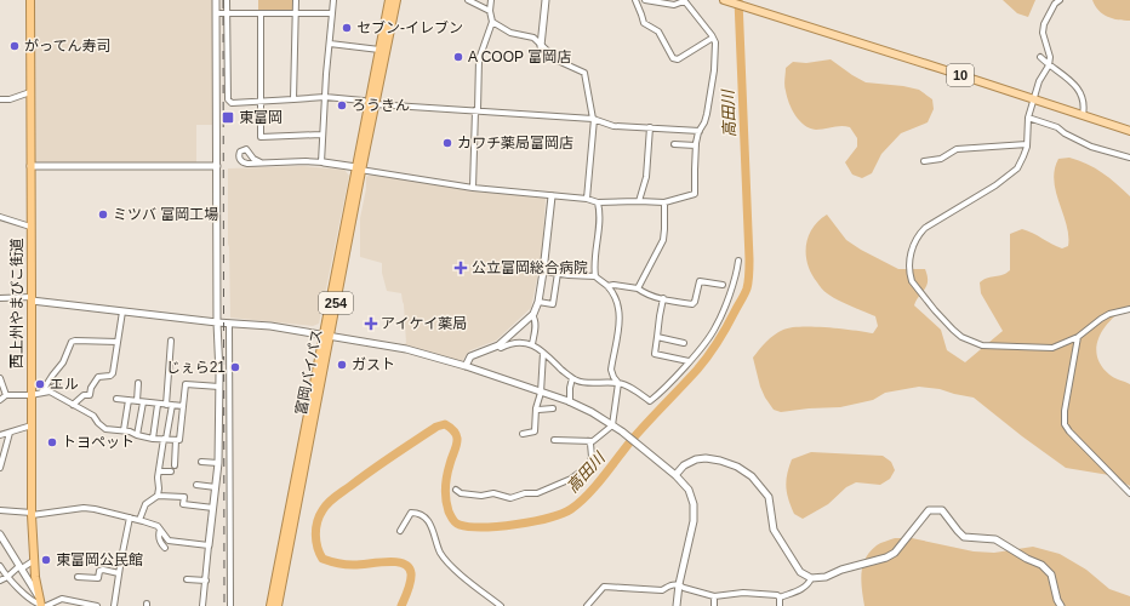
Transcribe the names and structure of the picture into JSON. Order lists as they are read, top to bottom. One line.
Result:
{"streets":{"highway":["西上州やまびこ街道","254","富岡バイパス"],"main road":["10"]},"water":["高田川"],"places":{"other":["セブン-イレブン","がってん寿司","A COOP 富岡店","ろうきん","カワチ薬局富岡店","ミツバ 富岡工場","ガスト","じぇら21","エル","トヨペット","東富岡公民館"],"transit":["東富岡"],"health":["公立富岡総合病院","アイケイ薬局"]}}
